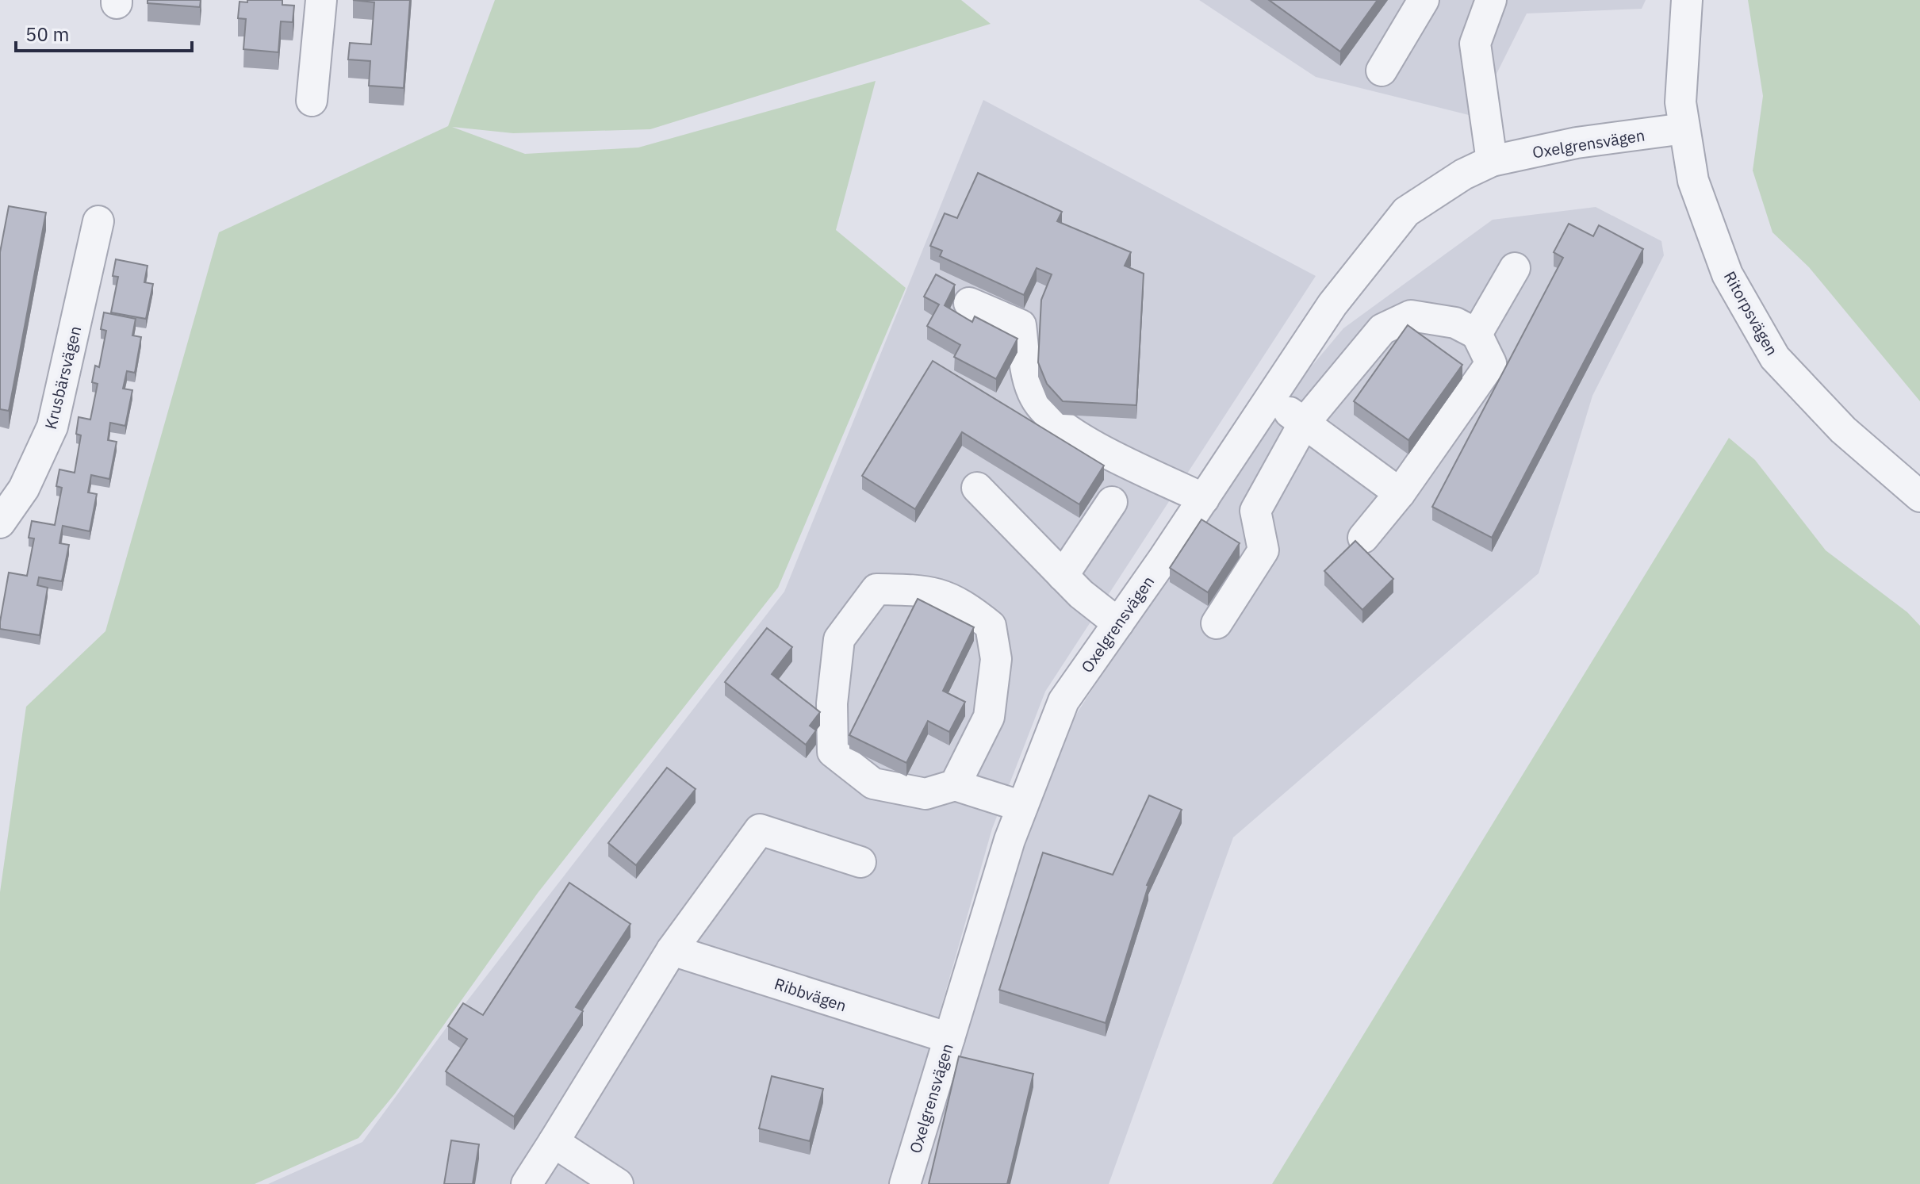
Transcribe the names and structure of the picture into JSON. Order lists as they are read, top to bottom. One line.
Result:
{"streets":{"street":["Oxelgrensvägen","Ritorpsvägen","Krusbärsvägen","Ribbvägen"]},"crossings":[["Oxelgrensvägen","Ritorpsvägen"],["Oxelgrensvägen","Ribbvägen"]],"scale_bar":"50 m"}
